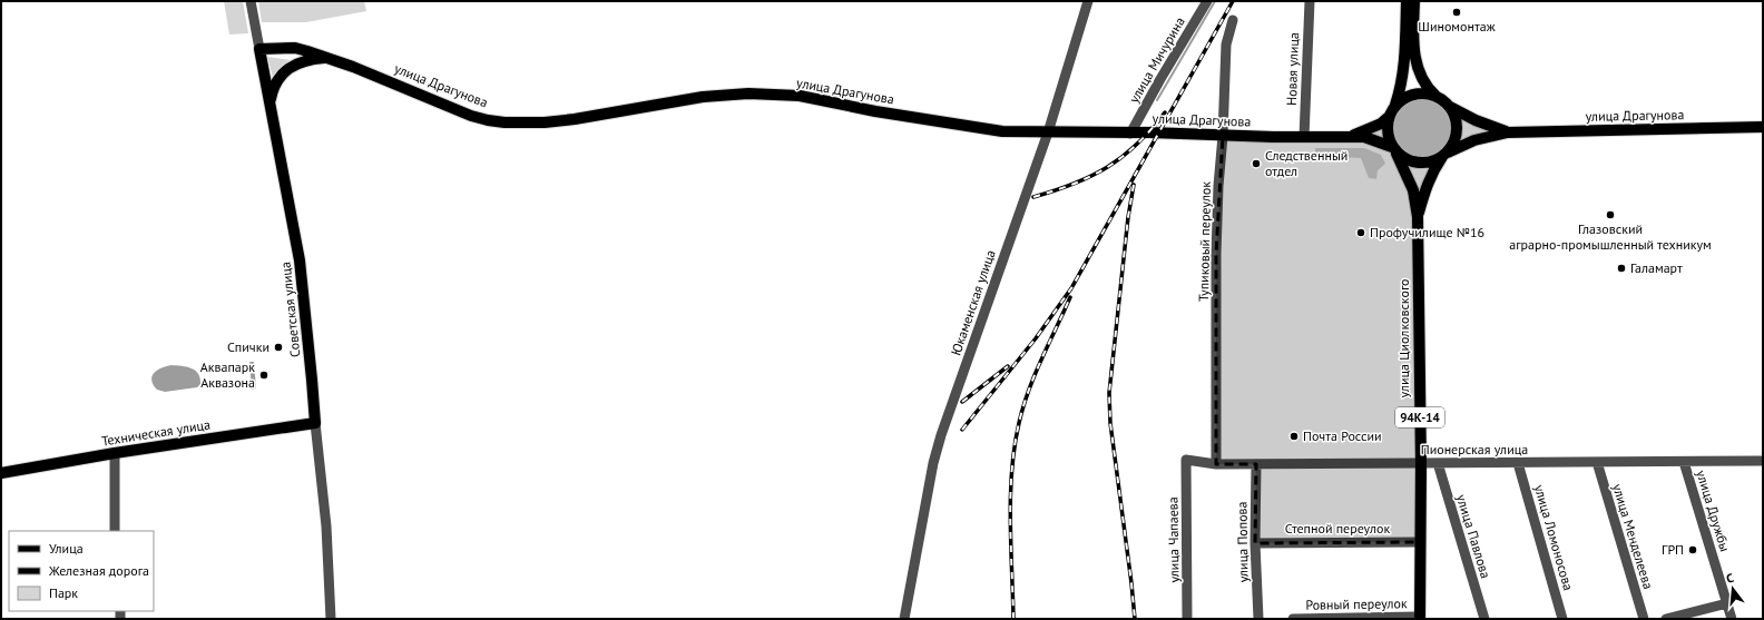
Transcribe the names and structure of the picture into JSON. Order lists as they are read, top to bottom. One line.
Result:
{"streets":{"main road":["улица Драгунова","Советская улица","улица Циолковского","94К-14","Техническая улица"],"street":["улица Мичурина","Новая улица","Тупиковый переулок","Юкаменская улица","Пионерская улица","улица Дружбы","Степной переулок","улица Павлова","улица Менделеева","улица Ломоносова","улица Чапаева","улица Попова","Ровный переулок"]},"crossings":[["улица Мичурина","улица Драгунова"],["Новая улица","улица Драгунова"],["улица Драгунова","Тупиковый переулок"],["улица Драгунова","Юкаменская улица"],["улица Драгунова","Советская улица"],["улица Драгунова","улица Циолковского"],["Тупиковый переулок","Пионерская улица"],["Советская улица","Техническая улица"],["улица Циолковского","Пионерская улица"],["улица Циолковского","Степной переулок"],["улица Циолковского","Ровный переулок"],["Пионерская улица","улица Дружбы"],["Пионерская улица","улица Павлова"],["Пионерская улица","улица Менделеева"],["Пионерская улица","улица Ломоносова"],["Пионерская улица","улица Чапаева"],["Пионерская улица","улица Попова"],["Степной переулок","улица Попова"]],"places":["Шиномонтаж","Следственный отдел","Глазовский аграрно-промышленный техникум","Профучилище №16","Галамарт","Спички","Аквапарк Аквазона","Почта России","ГРП"],"legend":["Улица","Железная дорога","Парк"],"north":"top"}
